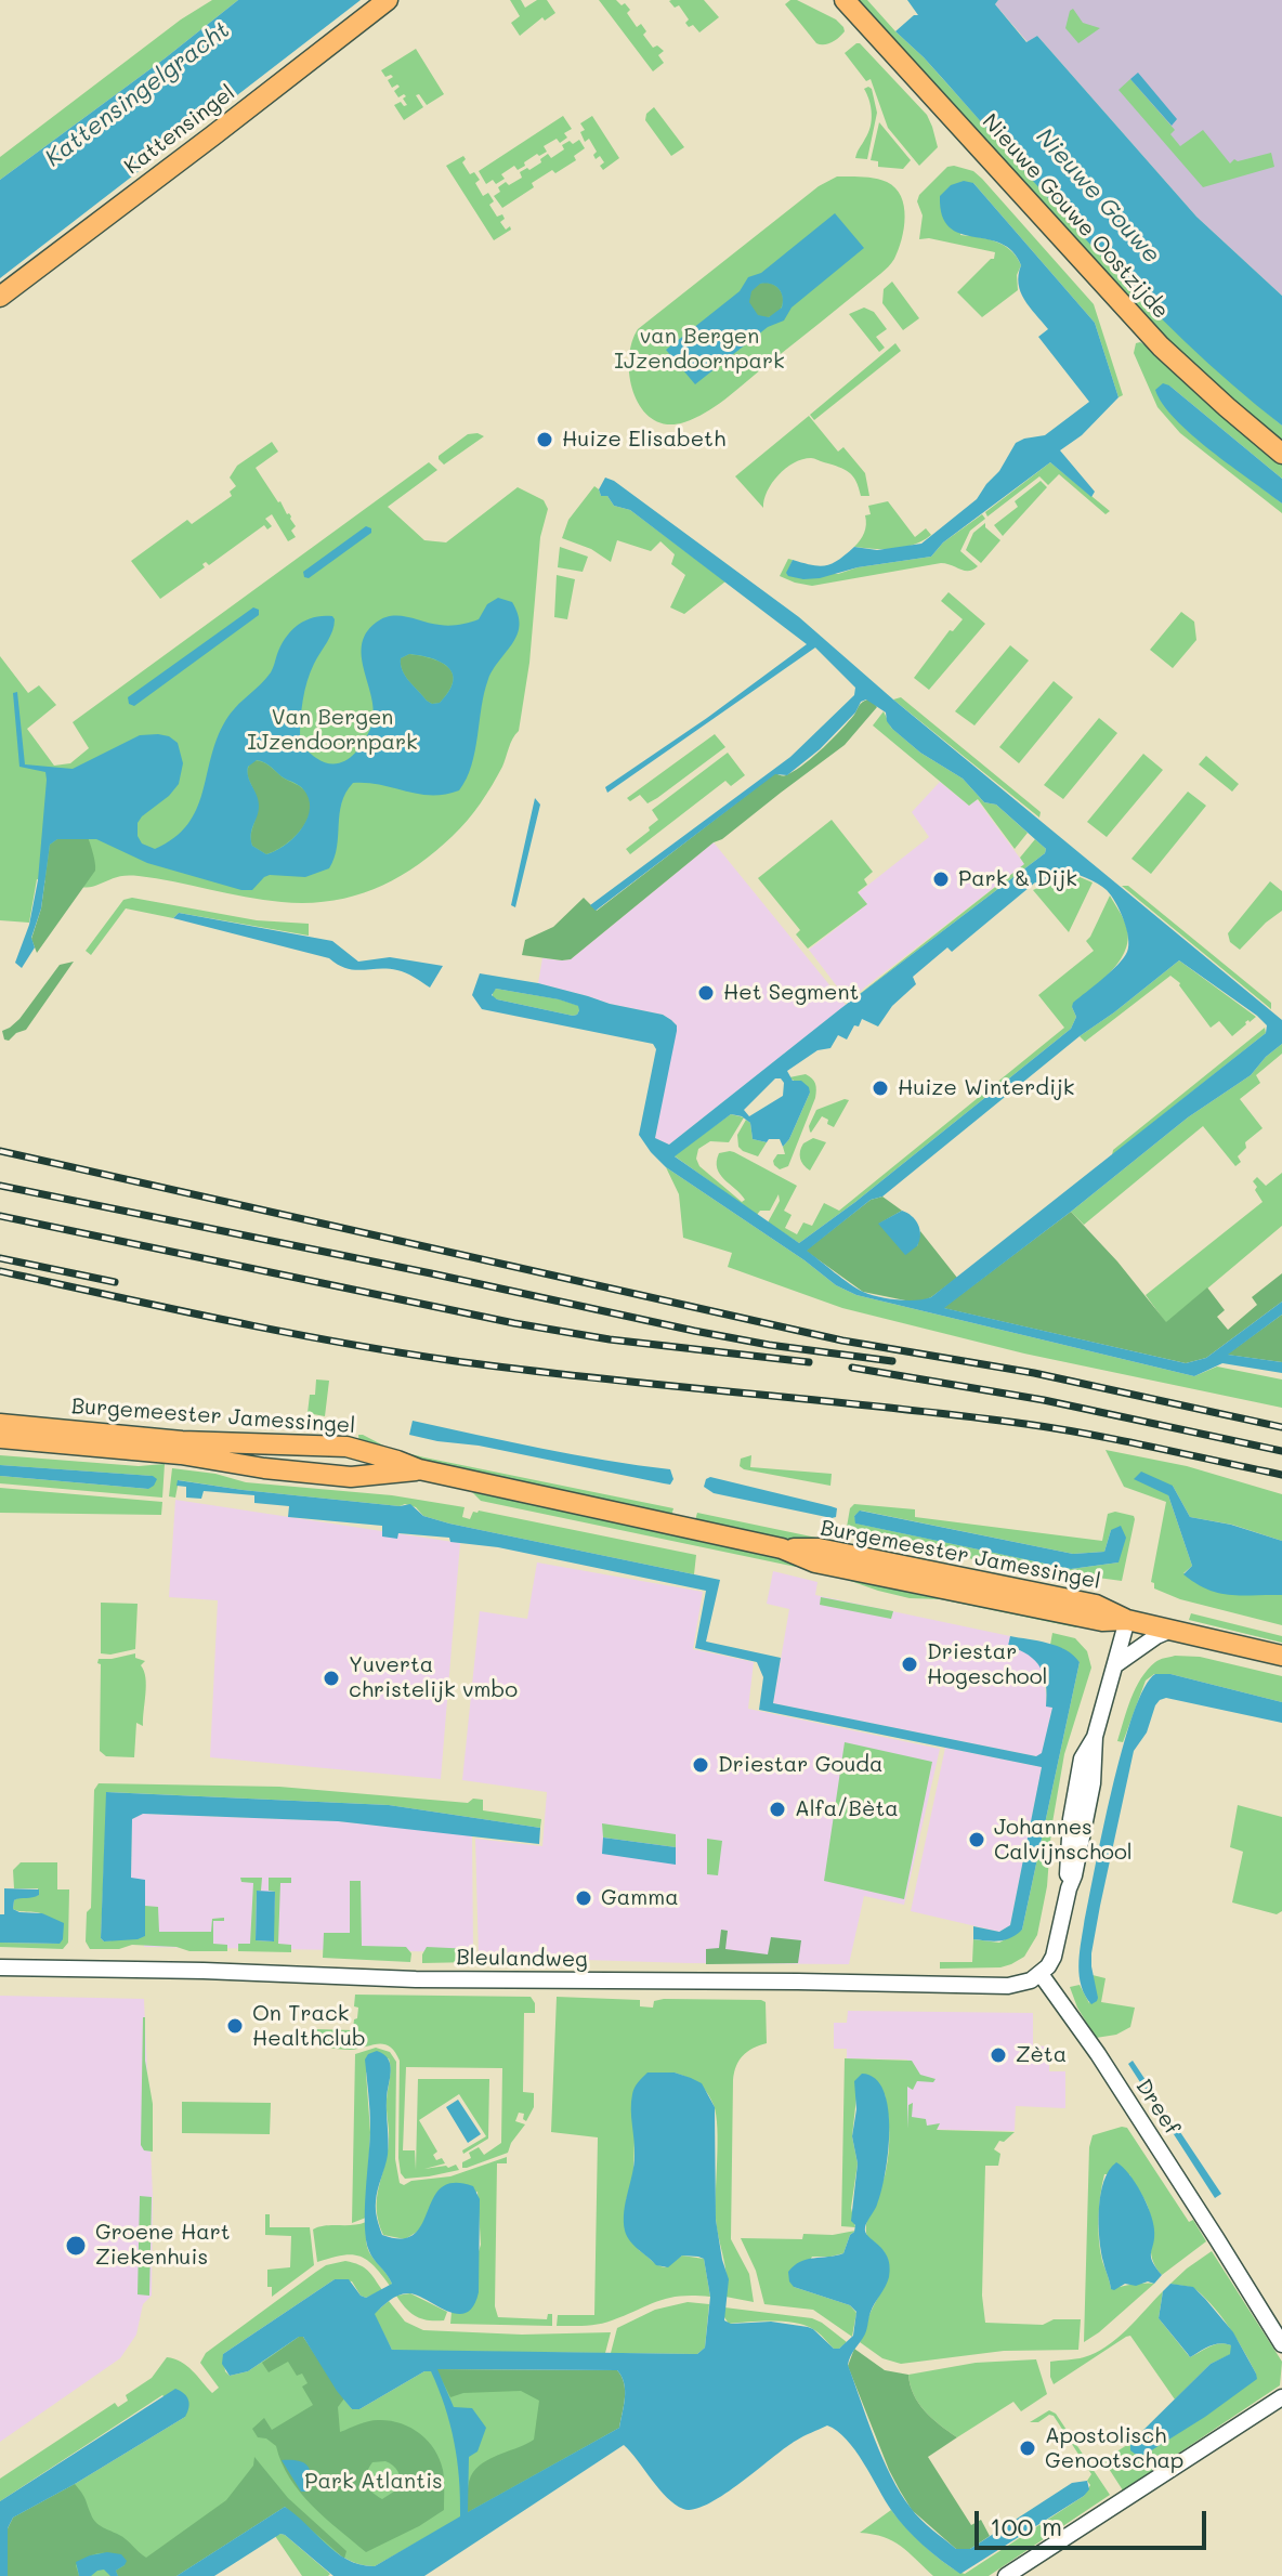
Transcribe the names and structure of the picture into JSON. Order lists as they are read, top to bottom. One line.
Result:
{"streets":{"main road":["Kattensingel","Nieuwe Gouwe Oostzijde","Burgemeester Jamessingel"],"street":["Bleulandweg","Dreef"]},"crossings":[["Bleulandweg","Dreef"]],"water":["Kattensingelgracht","Nieuwe Gouwe"],"parks":["van Bergen IJzendoornpark","Van Bergen IJzendoornpark","Park Atlantis"],"places":["Huize Elisabeth","Park & Dijk","Het Segment","Huize Winterdijk","Driestar Hogeschool","Yuverta christelijk vmbo","Driestar Gouda","Alfa/Bèta","Johannes Calvijnschool","Gamma","On Track Healthclub","Zèta","Groene Hart Ziekenhuis","Apostolisch Genootschap"],"scale_bar":"100 m"}
